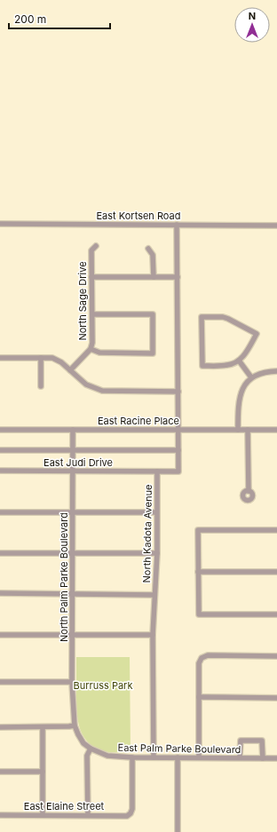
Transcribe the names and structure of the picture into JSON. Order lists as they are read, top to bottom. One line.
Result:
{"streets":{"street":["East Kortsen Road","North Sage Drive","East Racine Place","East Judi Drive","North Kadota Avenue","North Palm Parke Boulevard","East Palm Parke Boulevard","East Elaine Street"]},"crossings":[["East Kortsen Road","North Kadota Avenue"],["East Racine Place","North Kadota Avenue"],["East Racine Place","North Palm Parke Boulevard"],["East Judi Drive","North Kadota Avenue"],["East Judi Drive","North Palm Parke Boulevard"],["North Kadota Avenue","East Palm Parke Boulevard"],["North Palm Parke Boulevard","East Palm Parke Boulevard"],["East Palm Parke Boulevard","East Elaine Street"]],"parks":["Burruss Park"],"scale_bar":"200 m","north":"top"}
